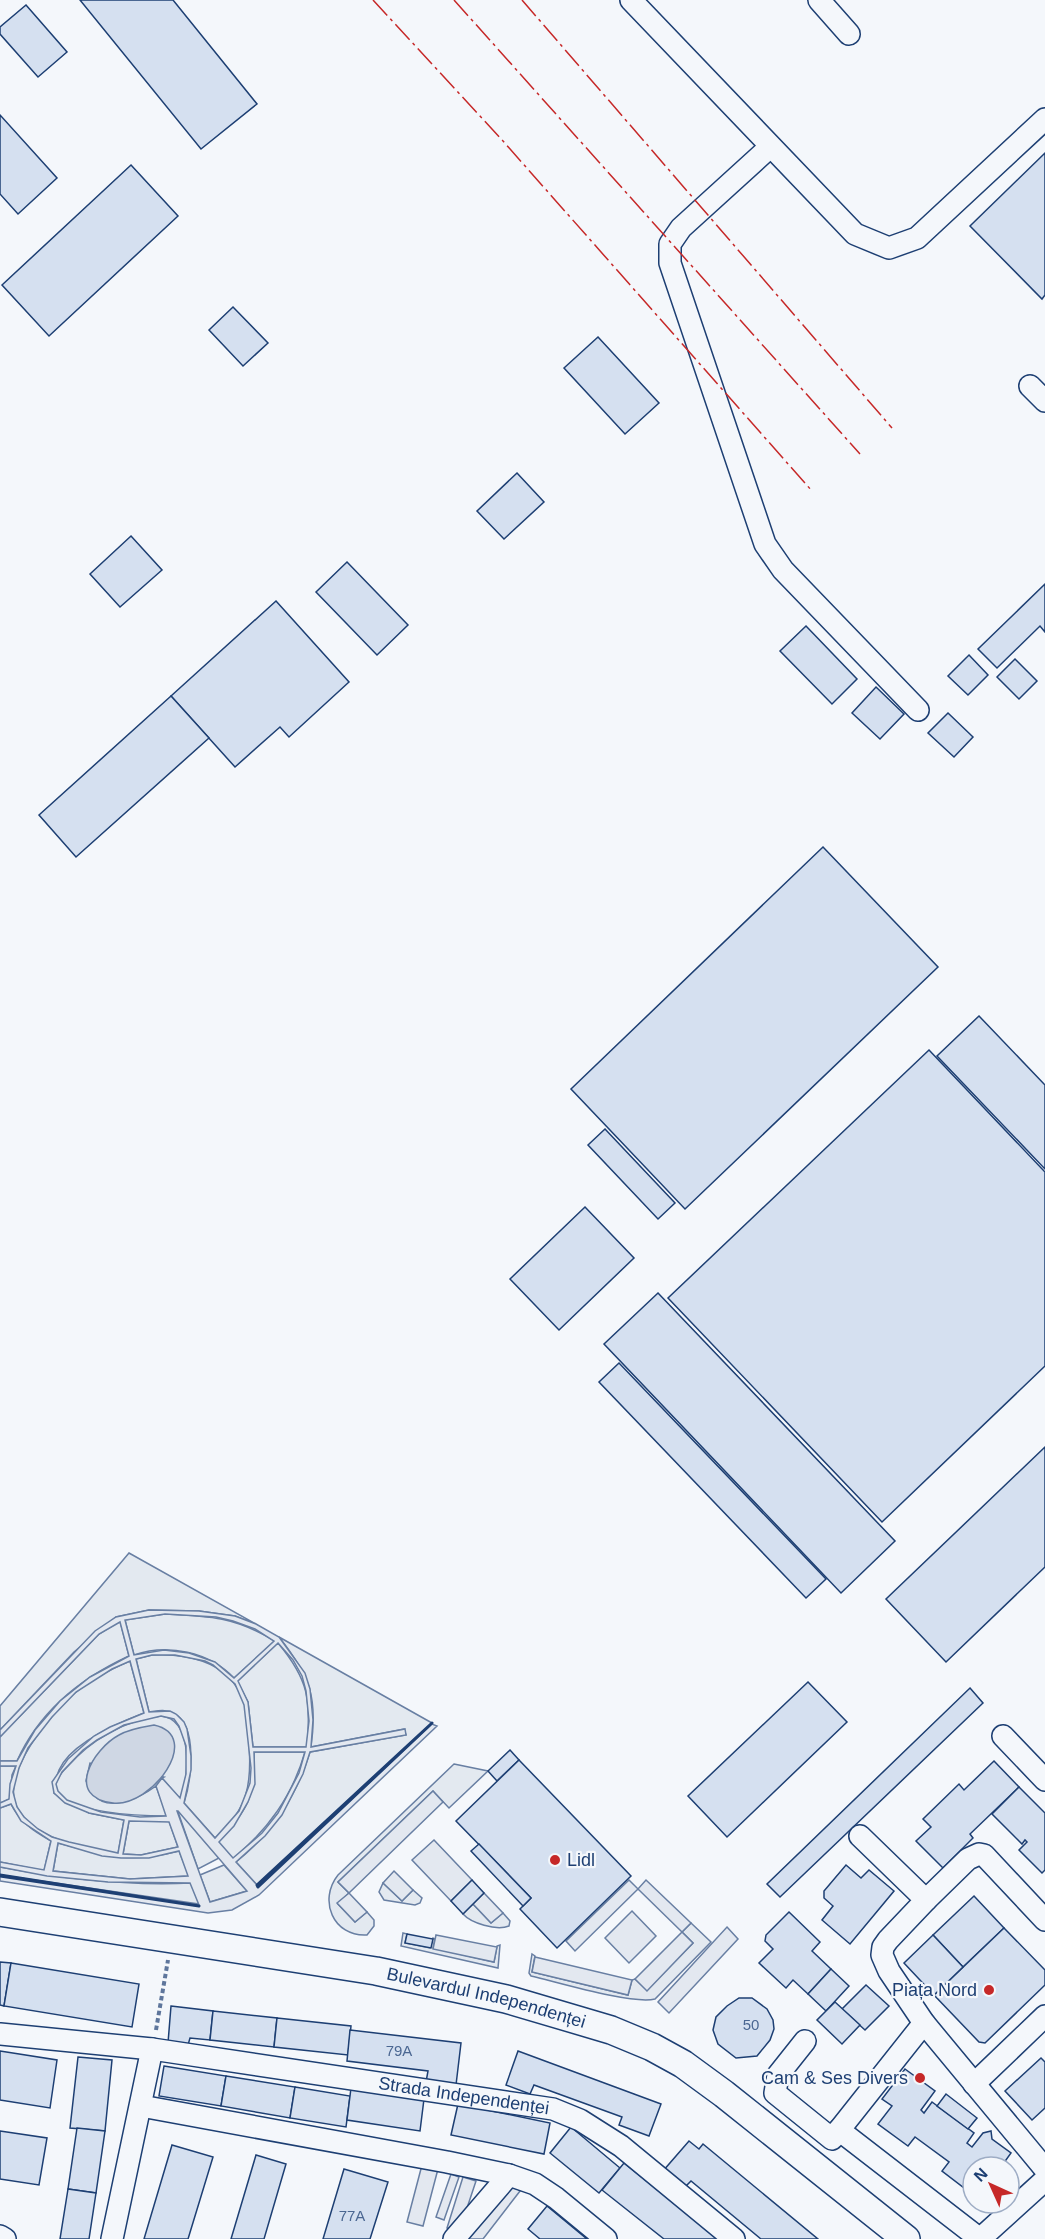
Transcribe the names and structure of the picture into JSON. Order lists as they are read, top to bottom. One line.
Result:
{"streets":{"main road":["Bulevardul Independenței"],"street":["Strada Independenței"]},"places":["Lidl","Piața Nord","Cam & Ses Divers"],"house_numbers":["50","79A","77A"],"north":"top left"}
